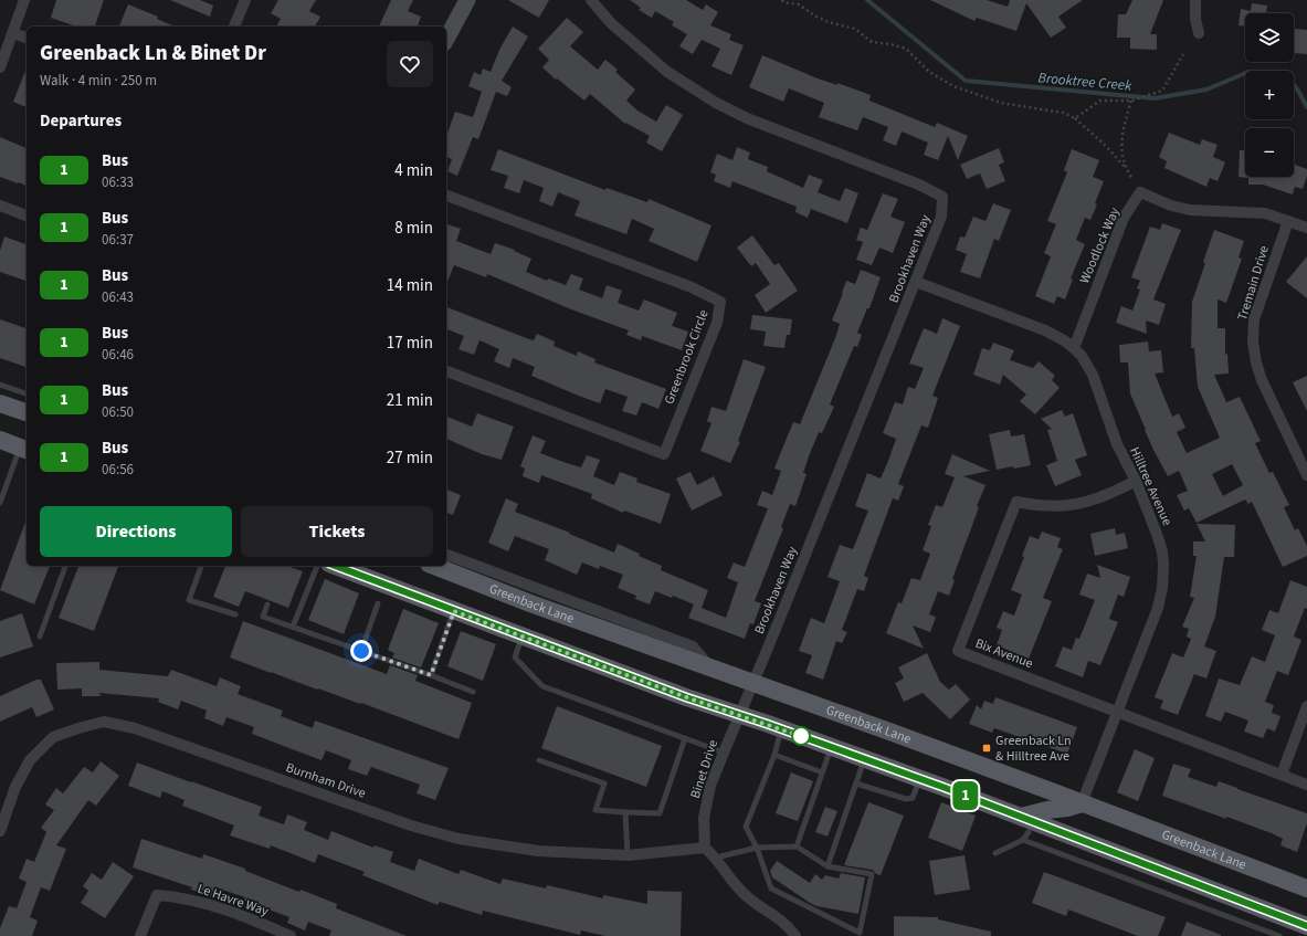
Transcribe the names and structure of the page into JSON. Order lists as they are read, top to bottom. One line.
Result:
{"streets":{"main road":["Greenback Lane"],"street":["Woodlock Way","Brookhaven Way","Tremain Drive","Greenbrook Circle","Hilltree Avenue","Bix Avenue","Binet Drive","Burnham Drive","Le Havre Way"]},"crossings":[["Woodlock Way","Tremain Drive"],["Woodlock Way","Hilltree Avenue"],["Brookhaven Way","Hilltree Avenue"],["Brookhaven Way","Greenback Lane"],["Brookhaven Way","Binet Drive"],["Hilltree Avenue","Greenback Lane"],["Hilltree Avenue","Bix Avenue"],["Greenback Lane","Binet Drive"],["Binet Drive","Burnham Drive"]],"water":["Brooktree Creek"],"places":{"transit":["Greenback Ln & Hilltree Ave"]},"lines":["bus line 1"],"page":{"on_map":"1","map_buttons":["+","−"],"heading":[["Greenback Ln & Binet Dr","Walk · 4 min · 250 m"],"Departures"],"list":[{"mark":"1","name":"Bus","note":"06:33","value":"4 min"},{"mark":"1","name":"Bus","note":"06:37","value":"8 min"},{"mark":"1","name":"Bus","note":"06:43","value":"14 min"},{"mark":"1","name":"Bus","note":"06:46","value":"17 min"},{"mark":"1","name":"Bus","note":"06:50","value":"21 min"},{"mark":"1","name":"Bus","note":"06:56","value":"27 min"}],"buttons":["Directions","Tickets"]}}
